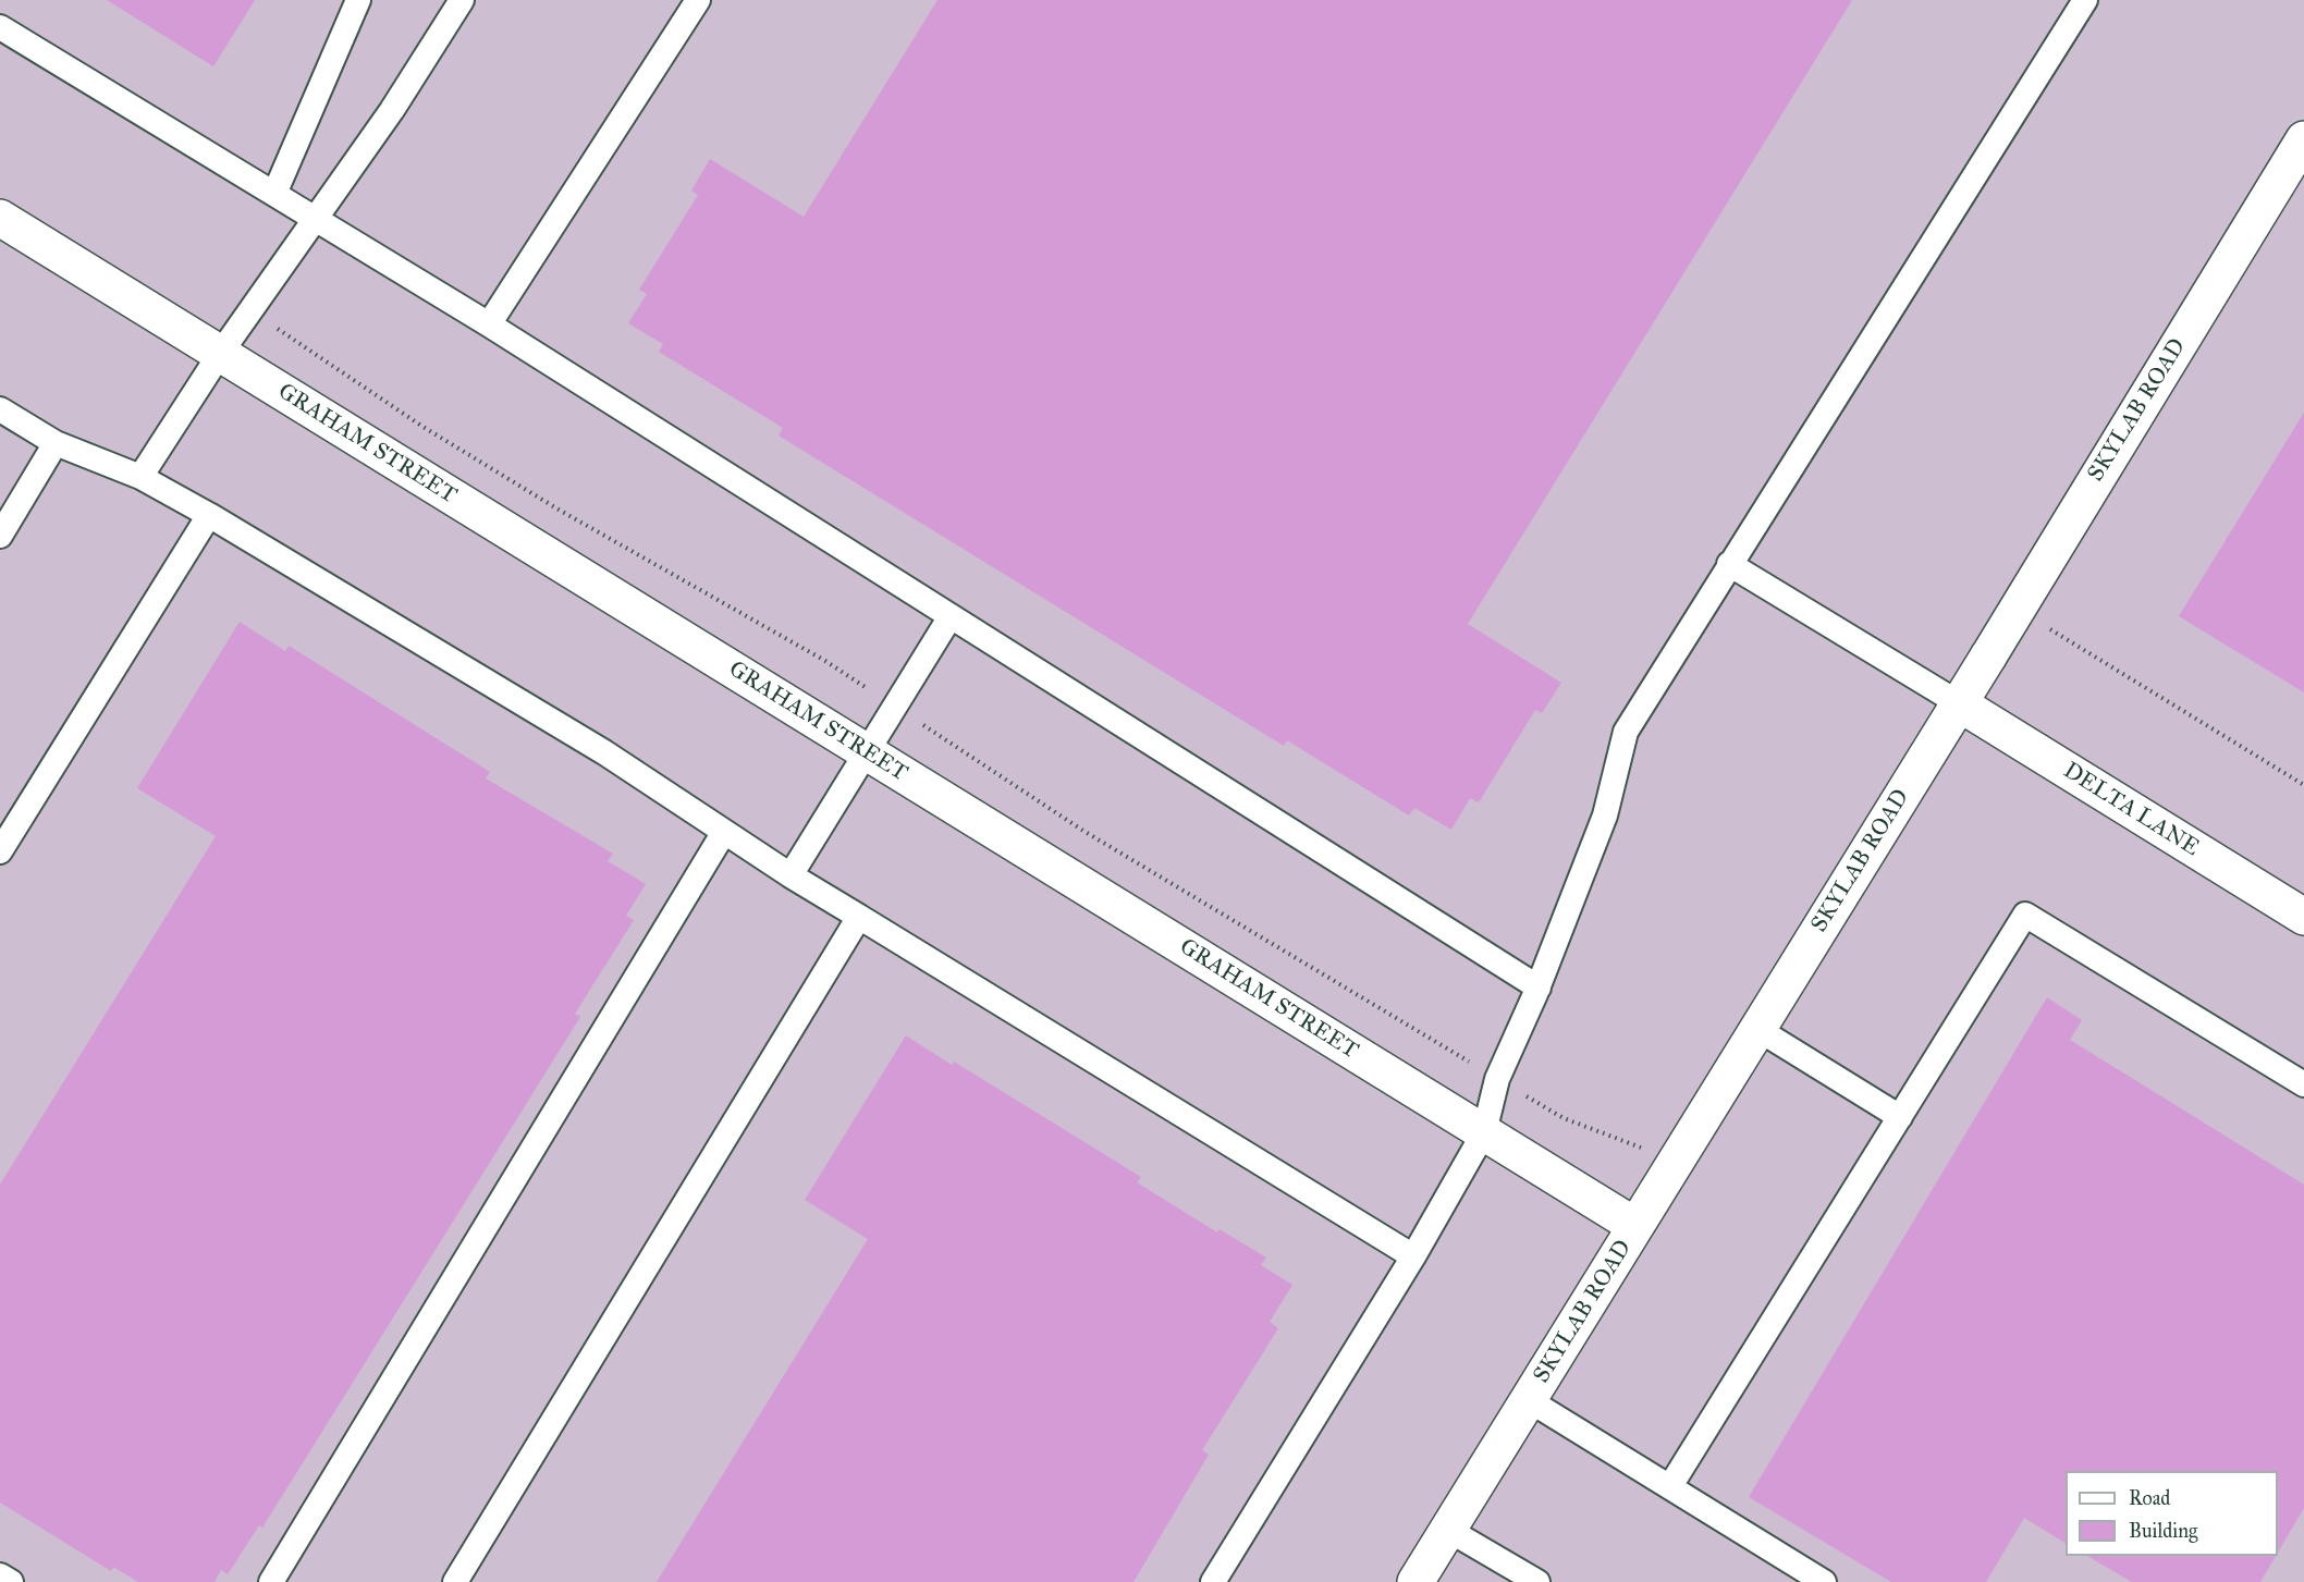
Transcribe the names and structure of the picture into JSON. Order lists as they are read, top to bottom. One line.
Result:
{"streets":{"street":["SKYLAB ROAD","GRAHAM STREET","DELTA LANE"]},"crossings":[["SKYLAB ROAD","GRAHAM STREET"],["SKYLAB ROAD","DELTA LANE"]],"legend":["Road","Building"]}
